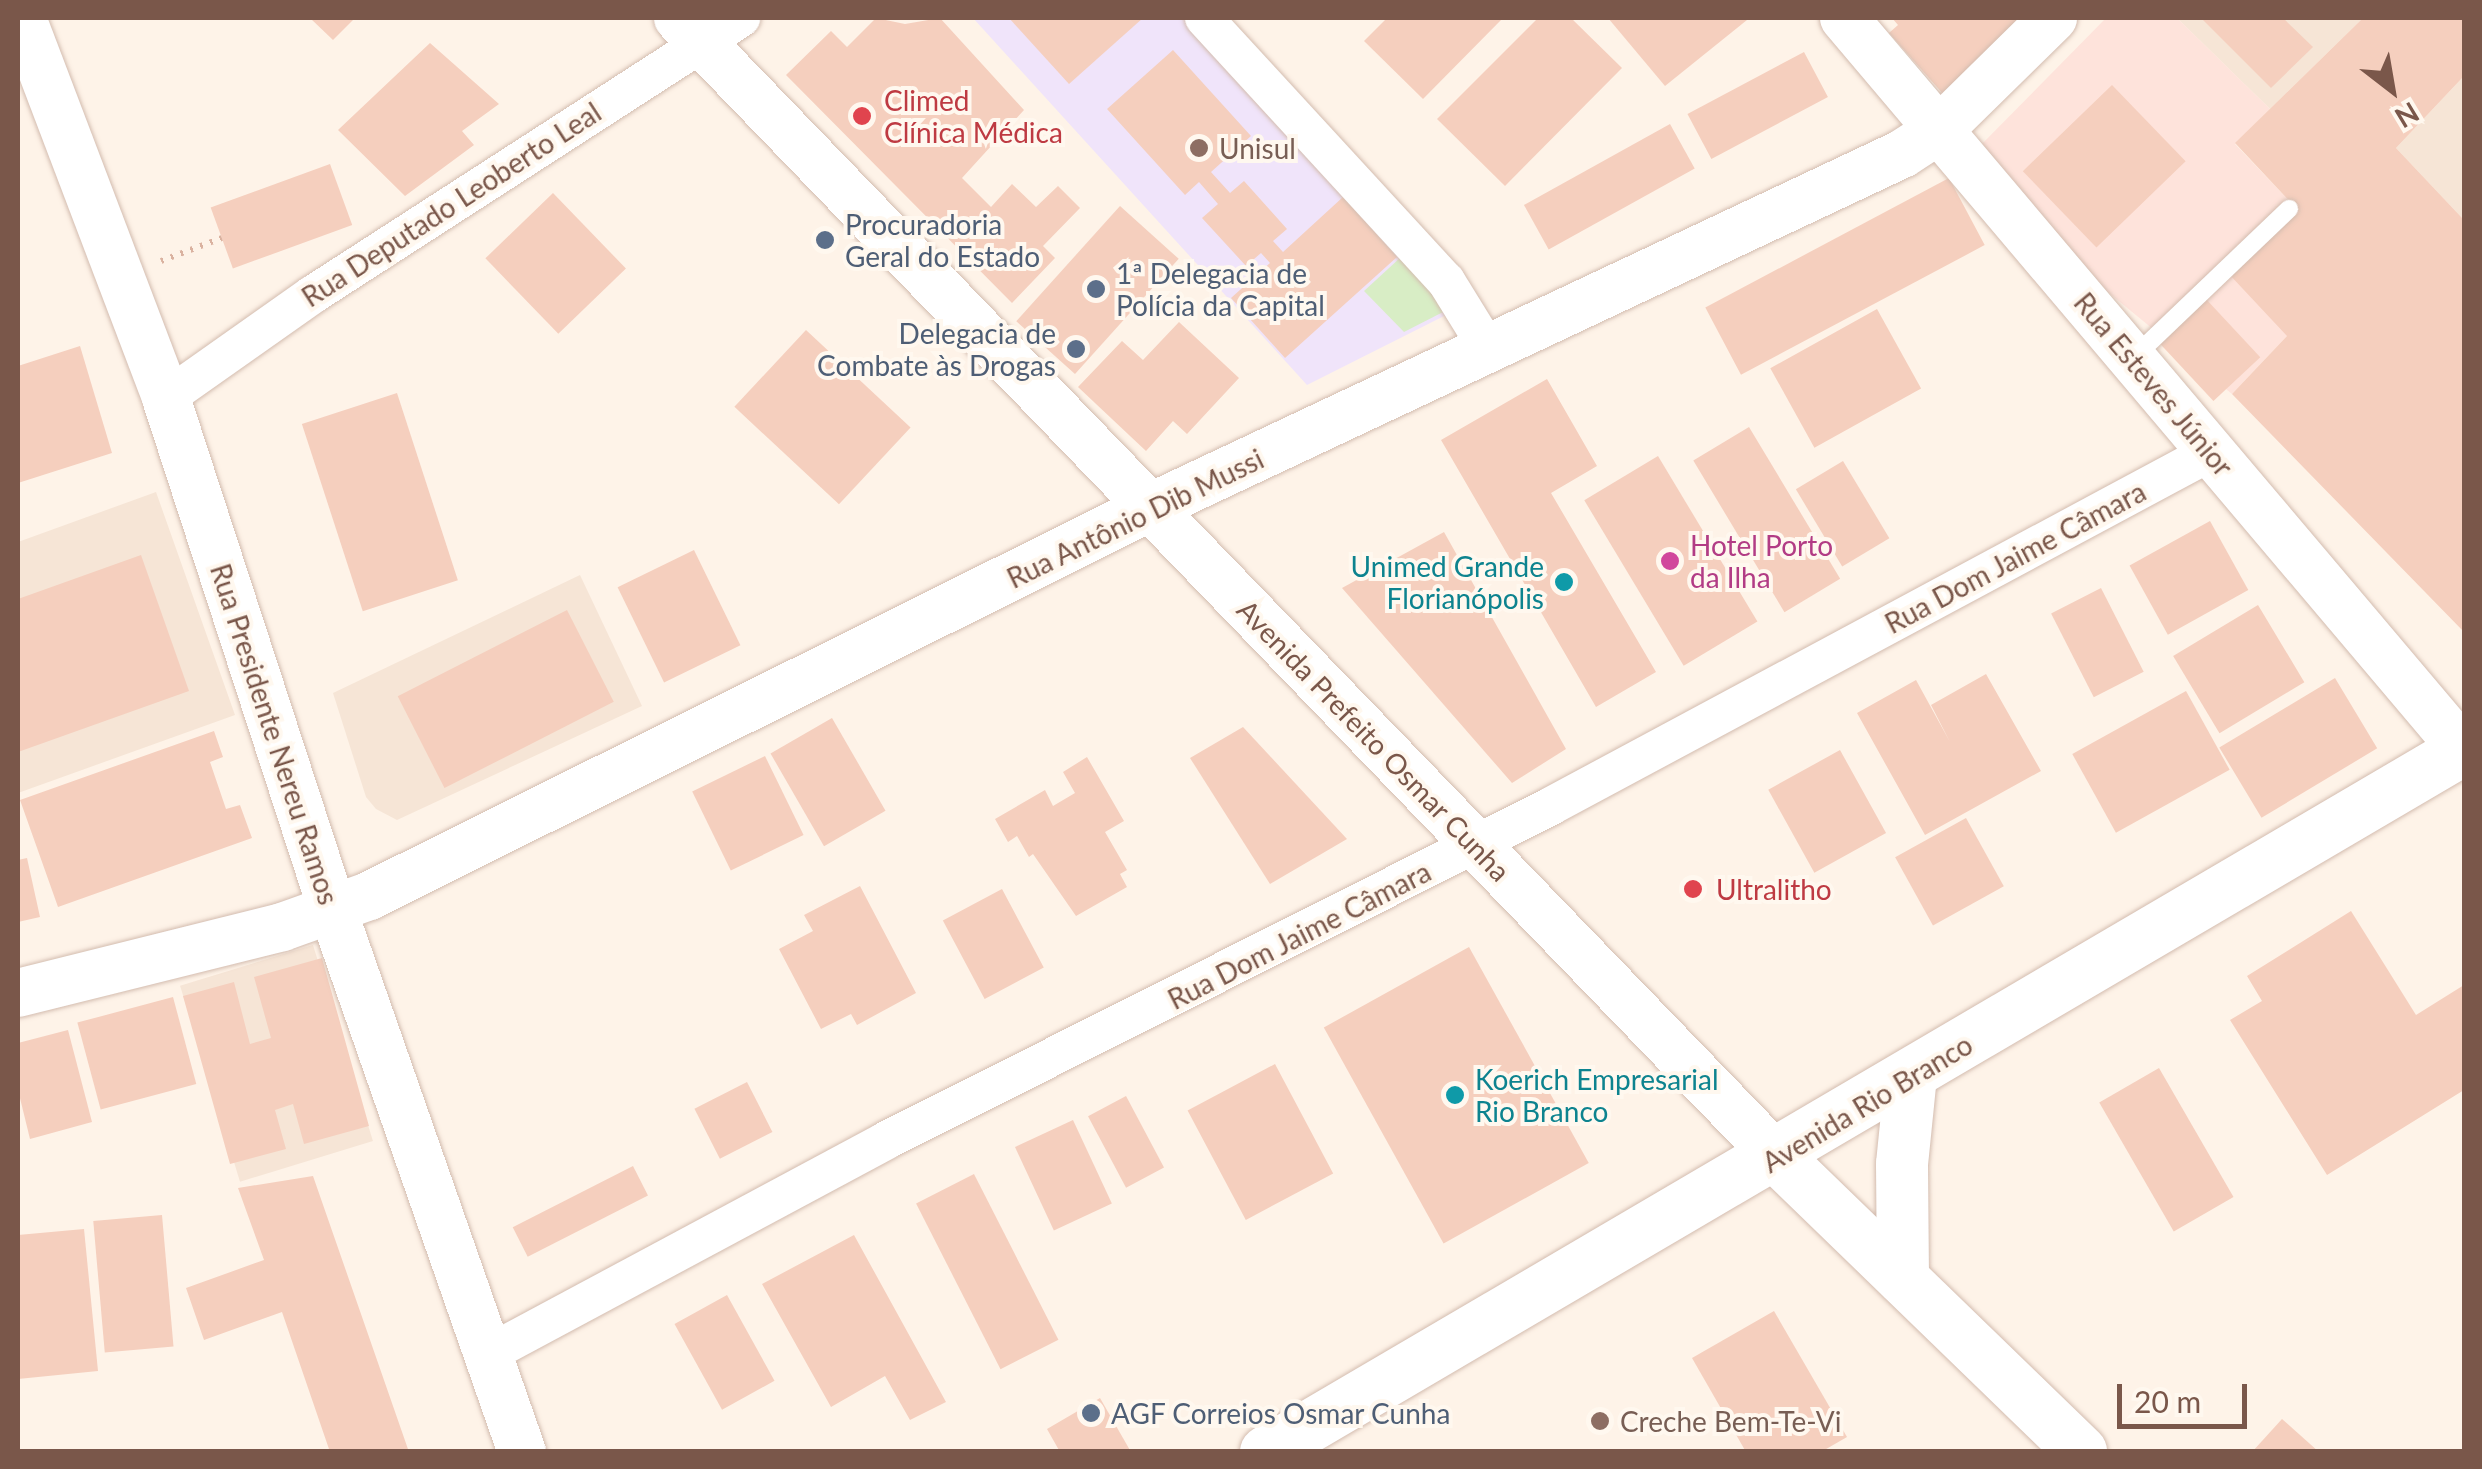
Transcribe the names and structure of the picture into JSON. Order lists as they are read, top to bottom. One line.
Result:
{"streets":{"main road":["Avenida Prefeito Osmar Cunha","Avenida Rio Branco"],"street":["Rua Deputado Leoberto Leal","Rua Esteves Júnior","Rua Antônio Dib Mussi","Rua Dom Jaime Câmara","Rua Presidente Nereu Ramos"]},"crossings":[["Rua Deputado Leoberto Leal","Rua Presidente Nereu Ramos"],["Rua Deputado Leoberto Leal","Avenida Prefeito Osmar Cunha"],["Rua Esteves Júnior","Rua Antônio Dib Mussi"],["Rua Esteves Júnior","Rua Dom Jaime Câmara"],["Rua Esteves Júnior","Avenida Rio Branco"],["Rua Antônio Dib Mussi","Rua Presidente Nereu Ramos"],["Rua Antônio Dib Mussi","Avenida Prefeito Osmar Cunha"],["Rua Dom Jaime Câmara","Rua Presidente Nereu Ramos"],["Rua Dom Jaime Câmara","Avenida Prefeito Osmar Cunha"],["Avenida Prefeito Osmar Cunha","Avenida Rio Branco"]],"places":["Climed Clínica Médica","Unisul","Procuradoria Geral do Estado","1ª Delegacia de Polícia da Capital","Delegacia de Combate às Drogas","Hotel Porto da Ilha","Unimed Grande Florianópolis","Ultralitho","Koerich Empresarial Rio Branco","AGF Correios Osmar Cunha","Creche Bem-Te-Vi"],"scale_bar":"20 m","north":"bottom right"}
